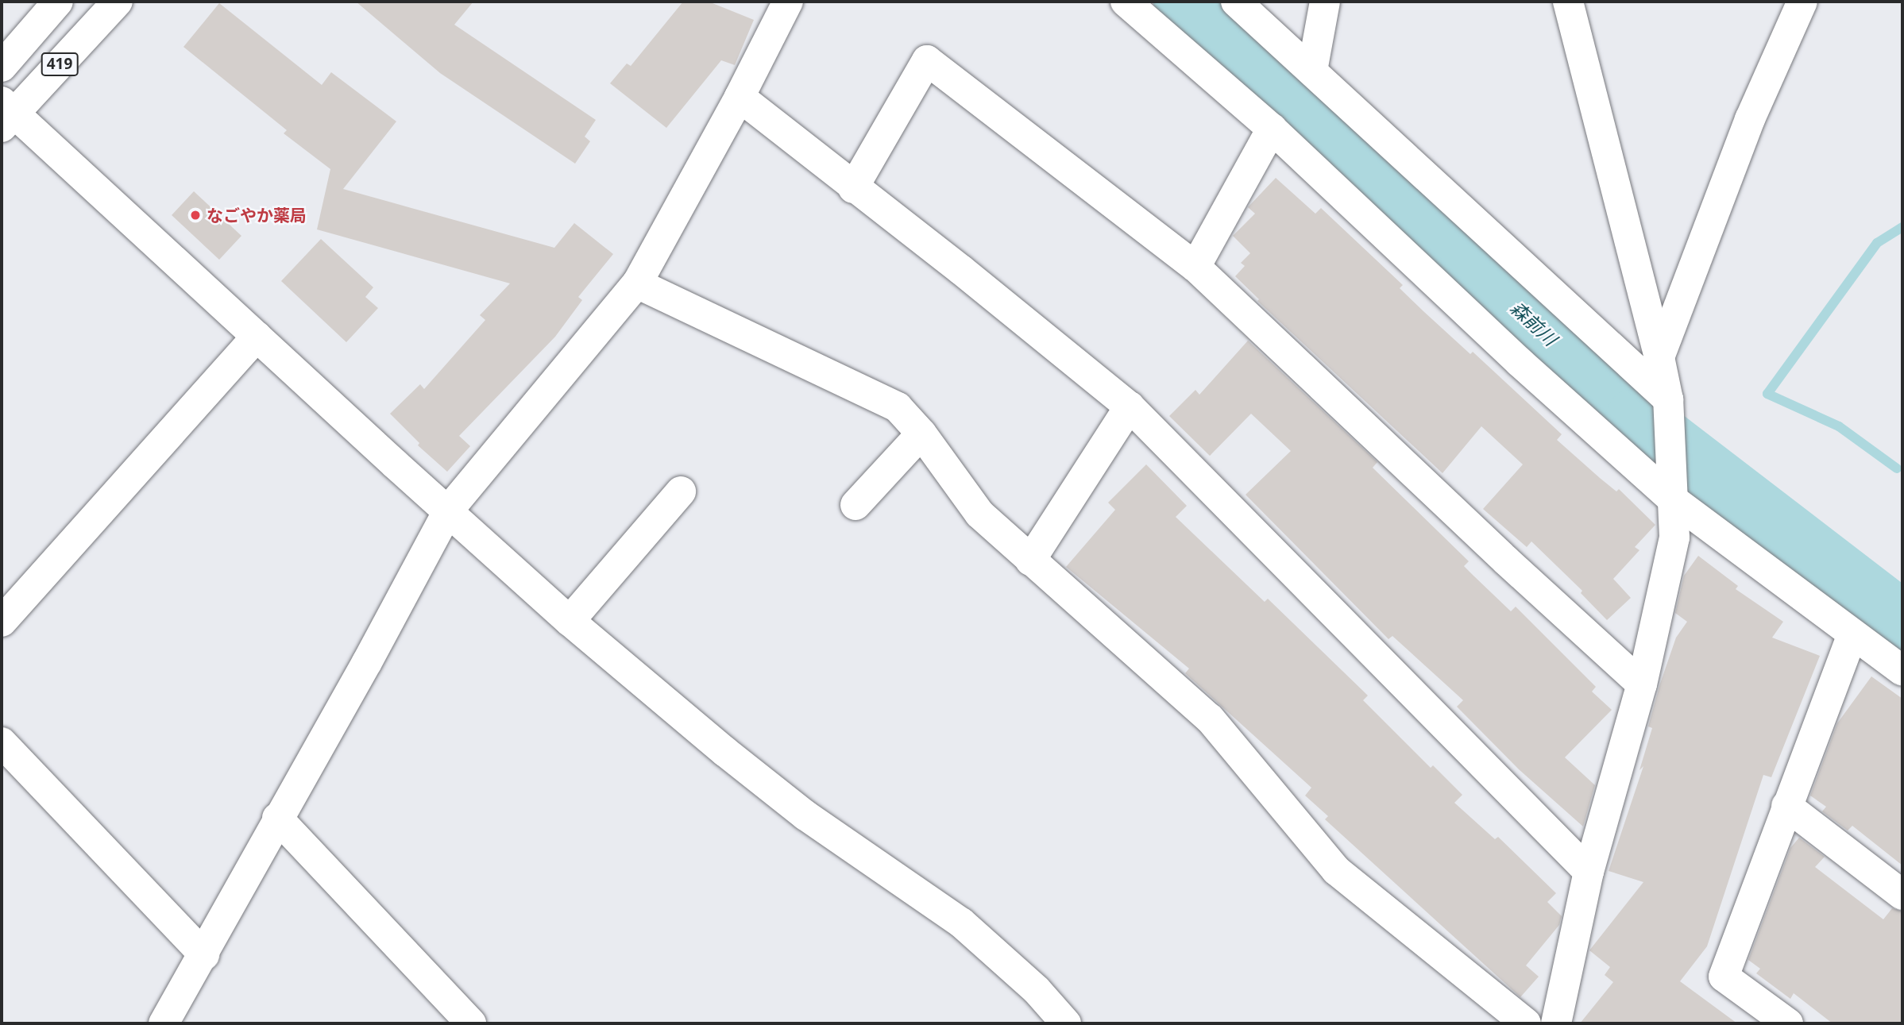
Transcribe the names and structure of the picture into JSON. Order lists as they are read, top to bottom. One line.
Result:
{"streets":{"main road":["419"]},"water":["森前川"],"places":["なごやか薬局"]}
